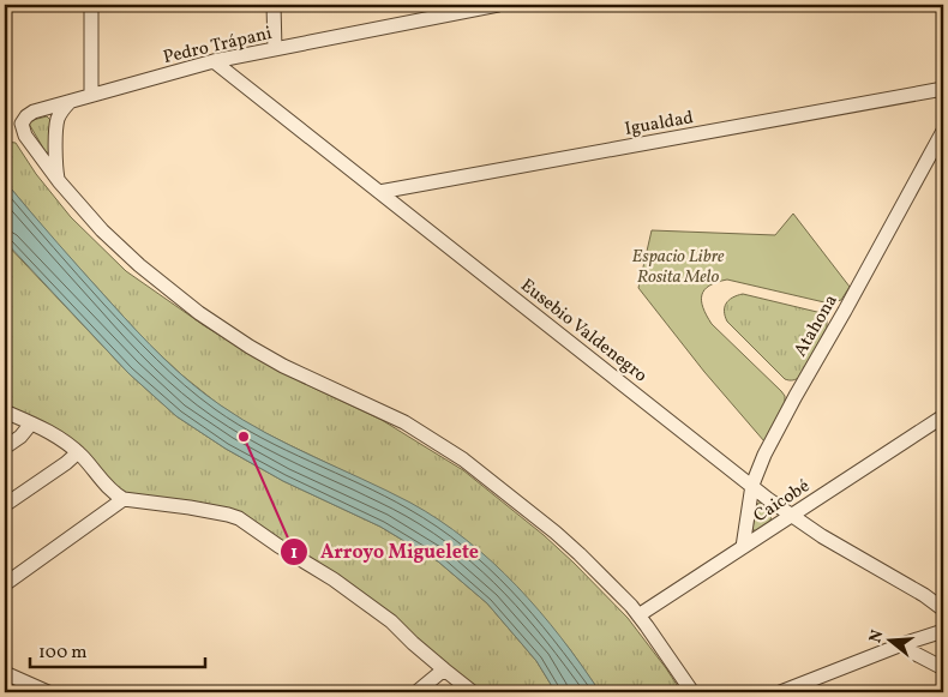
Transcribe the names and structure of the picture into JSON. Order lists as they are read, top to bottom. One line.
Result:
{"streets":{"street":["Pedro Trápani","Igualdad","Atahona","Eusebio Valdenegro","Caicobé"]},"crossings":[["Pedro Trápani","Eusebio Valdenegro"],["Igualdad","Eusebio Valdenegro"],["Atahona","Eusebio Valdenegro"],["Atahona","Caicobé"],["Eusebio Valdenegro","Caicobé"]],"parks":["Espacio Libre Rosita Melo"],"places":["Arroyo Miguelete"],"scale_bar":"100 m","north":"left"}
